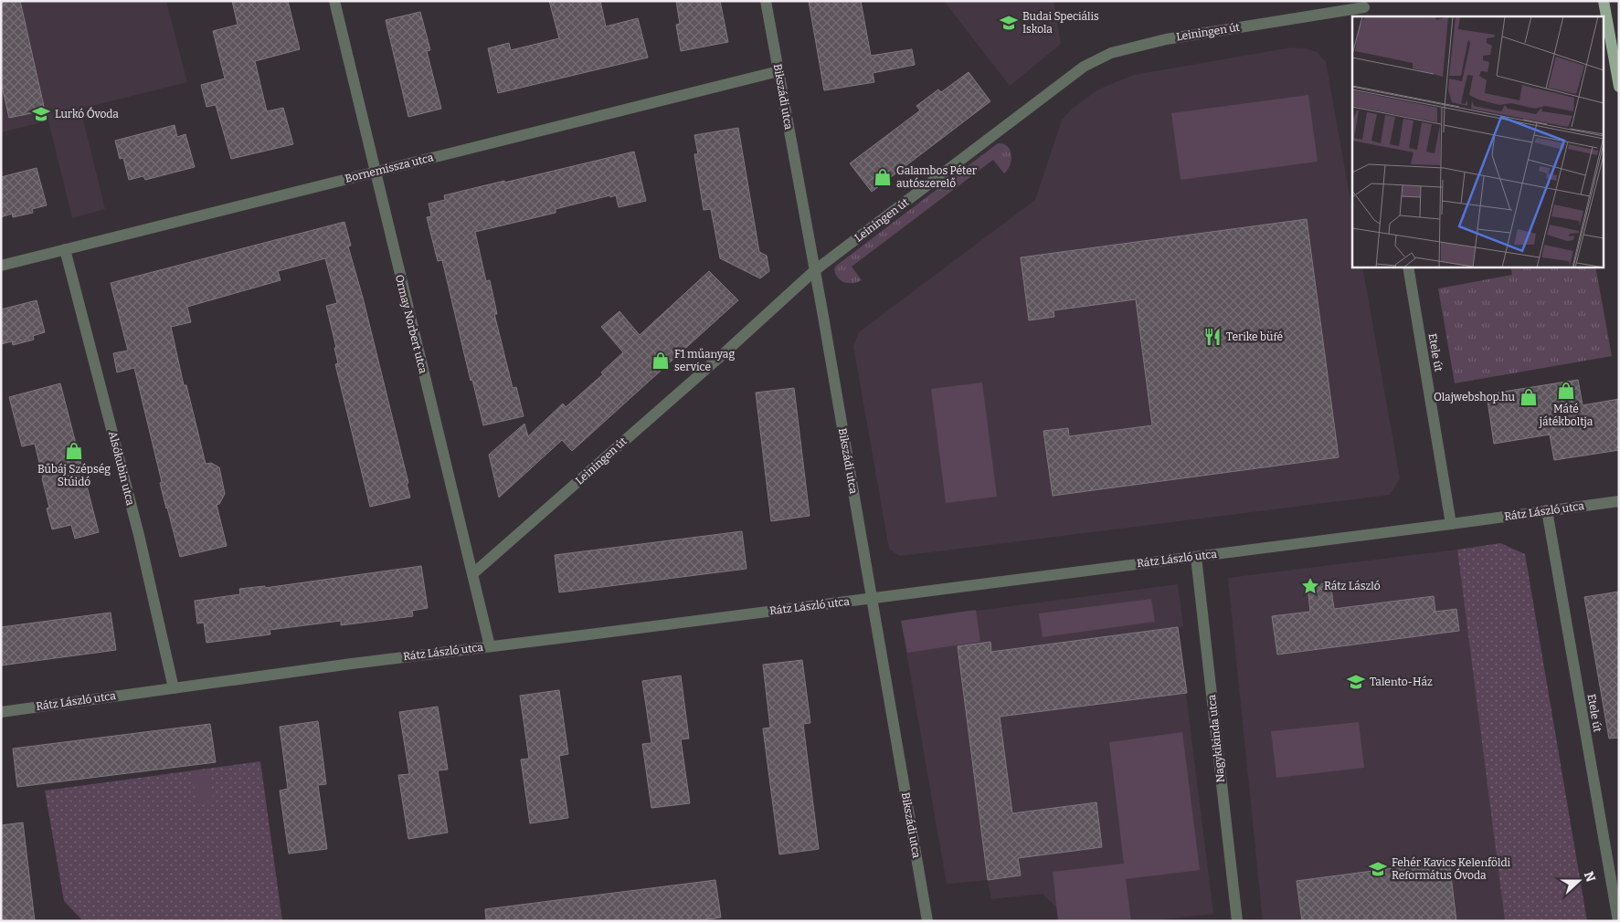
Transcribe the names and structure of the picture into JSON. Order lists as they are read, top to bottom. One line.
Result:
{"streets":{"street":["Leiningen út","Bikszádi utca","Bornemissza utca","Ormay Norbert utca","Etele út","Alsókubin utca","Rátz László utca","Nagykikinda utca"]},"crossings":[["Leiningen út","Bikszádi utca"],["Leiningen út","Ormay Norbert utca"],["Bikszádi utca","Bornemissza utca"],["Bikszádi utca","Rátz László utca"],["Bornemissza utca","Ormay Norbert utca"],["Bornemissza utca","Alsókubin utca"],["Ormay Norbert utca","Rátz László utca"],["Etele út","Rátz László utca"],["Alsókubin utca","Rátz László utca"],["Rátz László utca","Nagykikinda utca"]],"places":{"school or university":["Budai Speciális Iskola","Lurkó Óvoda","Talento-Ház","Fehér Kavics Kelenföldi Református Óvoda"],"shop":["Galambos Péter autószerelő","F1 műanyag service","Máté játékboltja","Olajwebshop.hu","Bűbáj Szépség Stúidó"],"restaurant":["Terike büfé"],"place":["Rátz László"]},"north":"right"}
